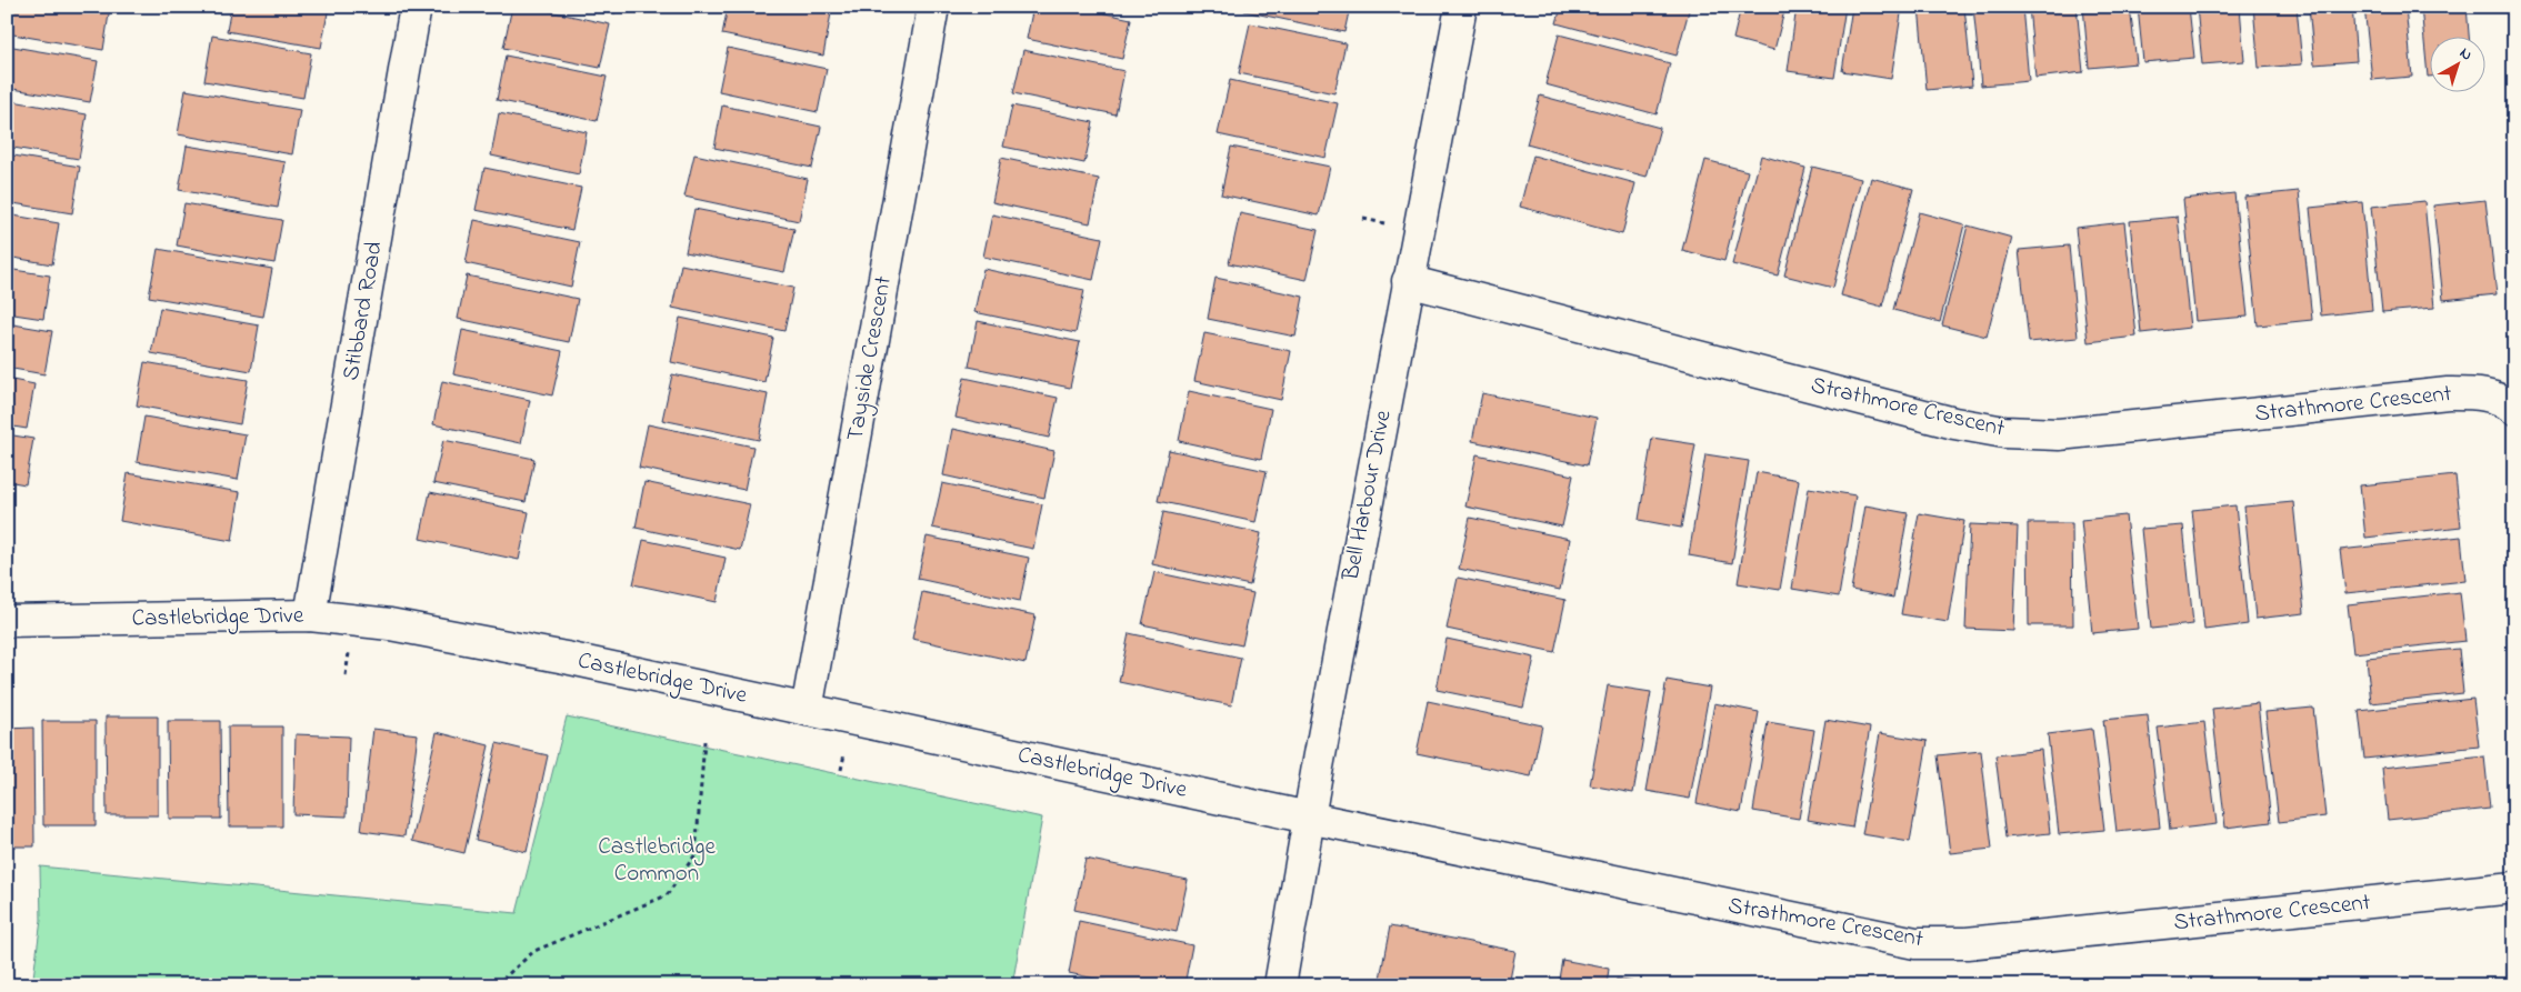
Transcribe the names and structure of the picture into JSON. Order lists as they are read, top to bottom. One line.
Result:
{"streets":{"street":["Stibbard Road","Tayside Crescent","Strathmore Crescent","Bell Harbour Drive","Castlebridge Drive"]},"crossings":[["Stibbard Road","Castlebridge Drive"],["Tayside Crescent","Castlebridge Drive"],["Strathmore Crescent","Bell Harbour Drive"],["Strathmore Crescent","Castlebridge Drive"],["Bell Harbour Drive","Castlebridge Drive"]],"parks":["Castlebridge Common"],"north":"top right"}
